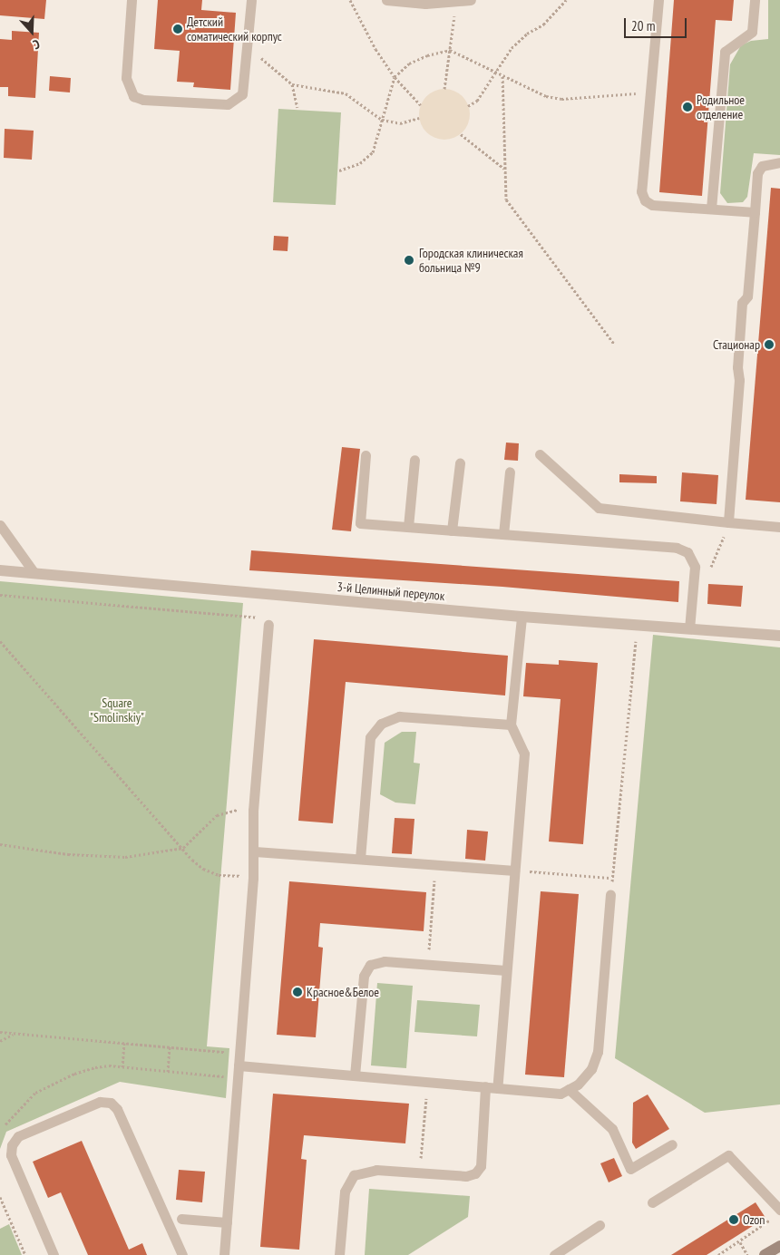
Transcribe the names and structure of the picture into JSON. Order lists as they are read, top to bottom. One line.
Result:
{"streets":{"street":["3-й Целинный переулок"]},"parks":["Square \"Smolinskiy\""],"places":["Детский соматический корпус","Родильное отделение","Городская клиническая больница №9","Стационар","Красное&Белое","Ozon"],"scale_bar":"20 m","north":"bottom"}
